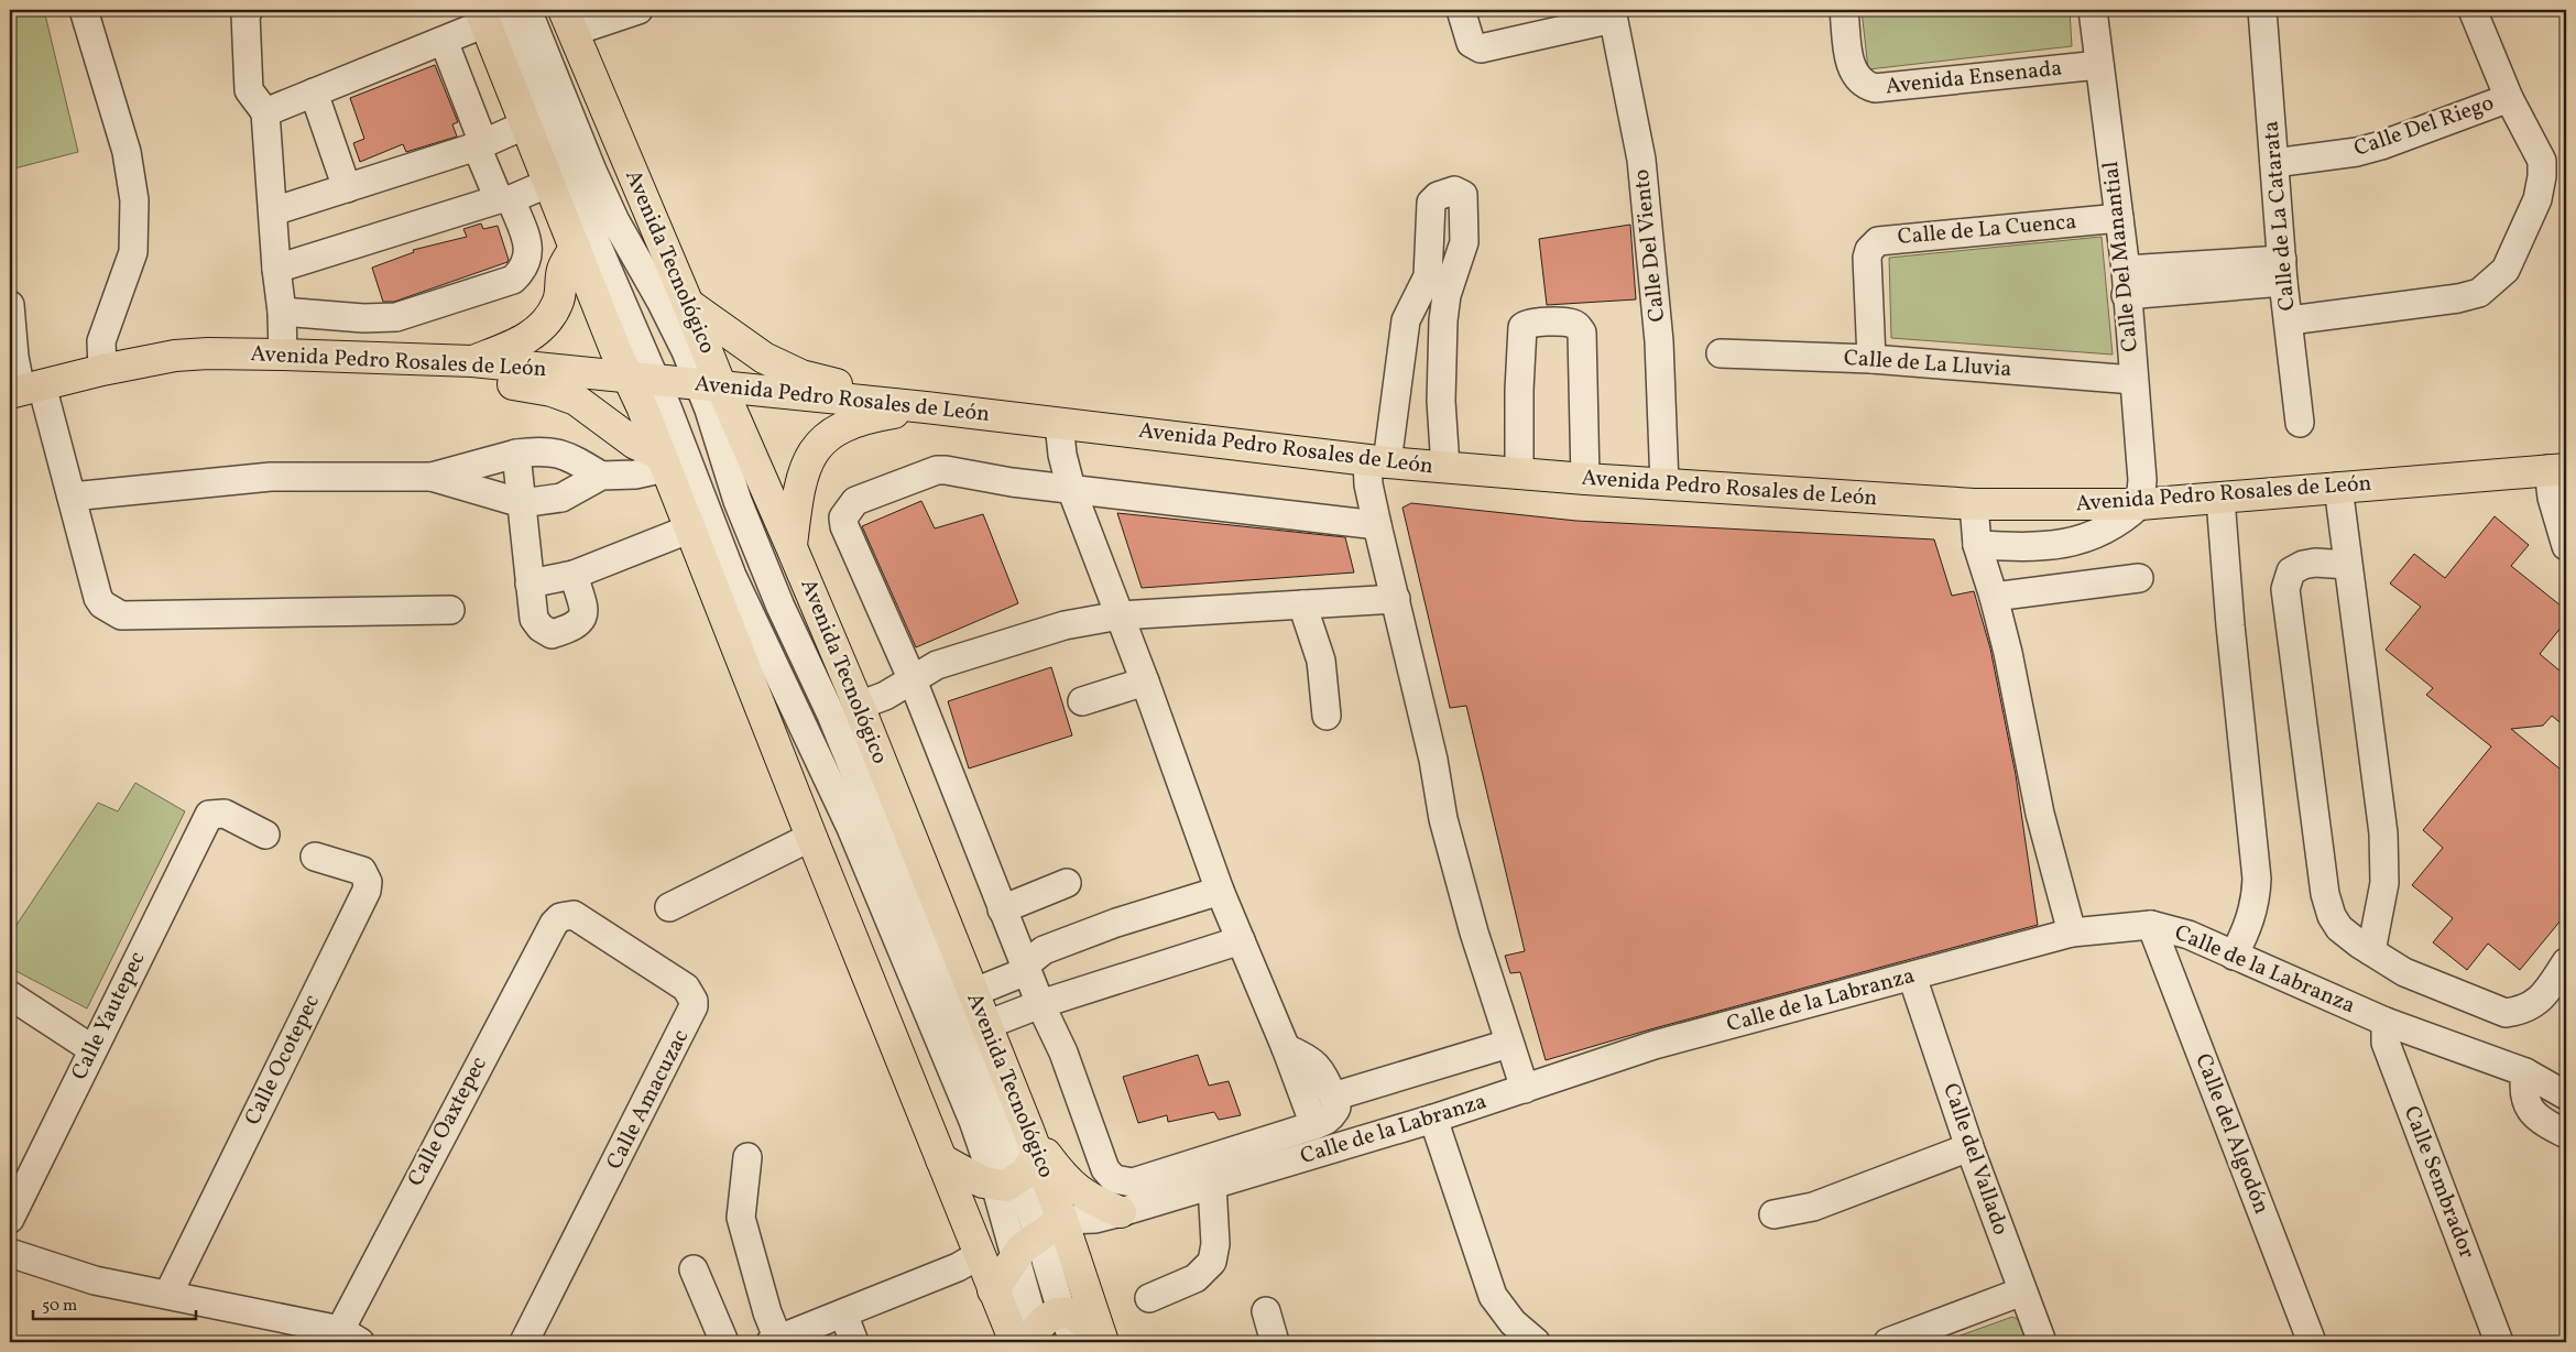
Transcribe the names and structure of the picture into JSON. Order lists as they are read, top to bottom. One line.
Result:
{"streets":{"main road":["Avenida Tecnológico","Avenida Pedro Rosales de León"],"street":["Avenida Ensenada","Calle Del Riego","Calle de La Catarata","Calle de La Cuenca","Calle Del Viento","Calle Del Manantial","Calle de La Lluvia","Calle de la Labranza","Calle Yautepec","Calle Ocotepec","Calle Amacuzac","Calle Oaxtepec","Calle del Algodón","Calle del Vallado","Calle Sembrador"]},"crossings":[["Avenida Ensenada","Calle Del Manantial"],["Calle Del Riego","Calle de La Catarata"],["Calle de La Cuenca","Calle Del Manantial"],["Calle de La Cuenca","Calle de La Lluvia"],["Calle Del Viento","Avenida Pedro Rosales de León"],["Calle Del Manantial","Avenida Pedro Rosales de León"],["Calle Del Manantial","Calle de La Lluvia"],["Avenida Tecnológico","Avenida Pedro Rosales de León"],["Avenida Tecnológico","Calle de la Labranza"],["Calle de la Labranza","Calle del Algodón"],["Calle de la Labranza","Calle del Vallado"],["Calle de la Labranza","Calle Sembrador"],["Calle Amacuzac","Calle Oaxtepec"]],"scale_bar":"50 m"}
